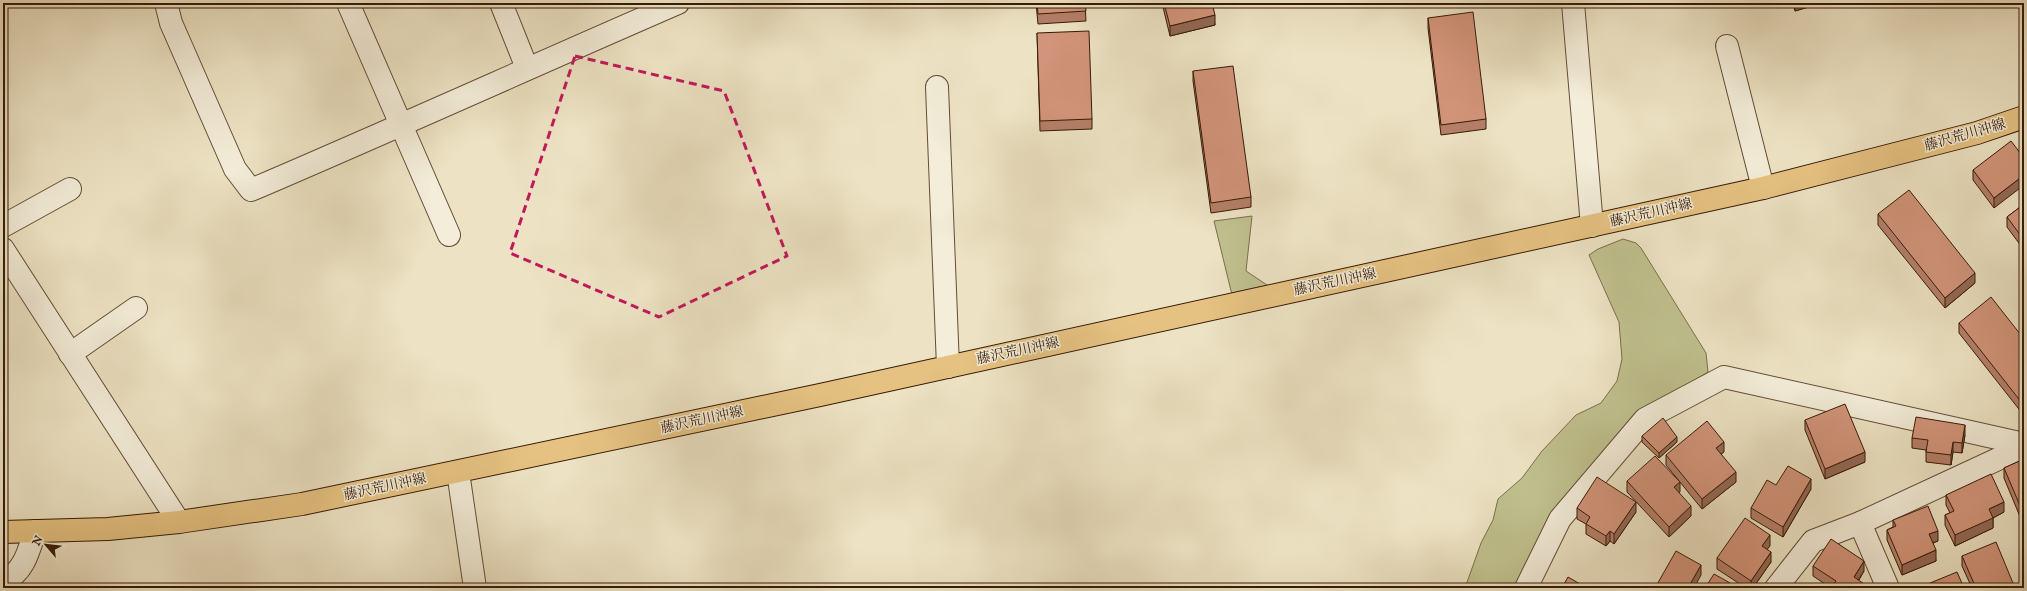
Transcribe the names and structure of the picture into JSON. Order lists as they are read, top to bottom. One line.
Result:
{"streets":{"main road":["藤沢荒川沖線"]},"north":"top left"}
